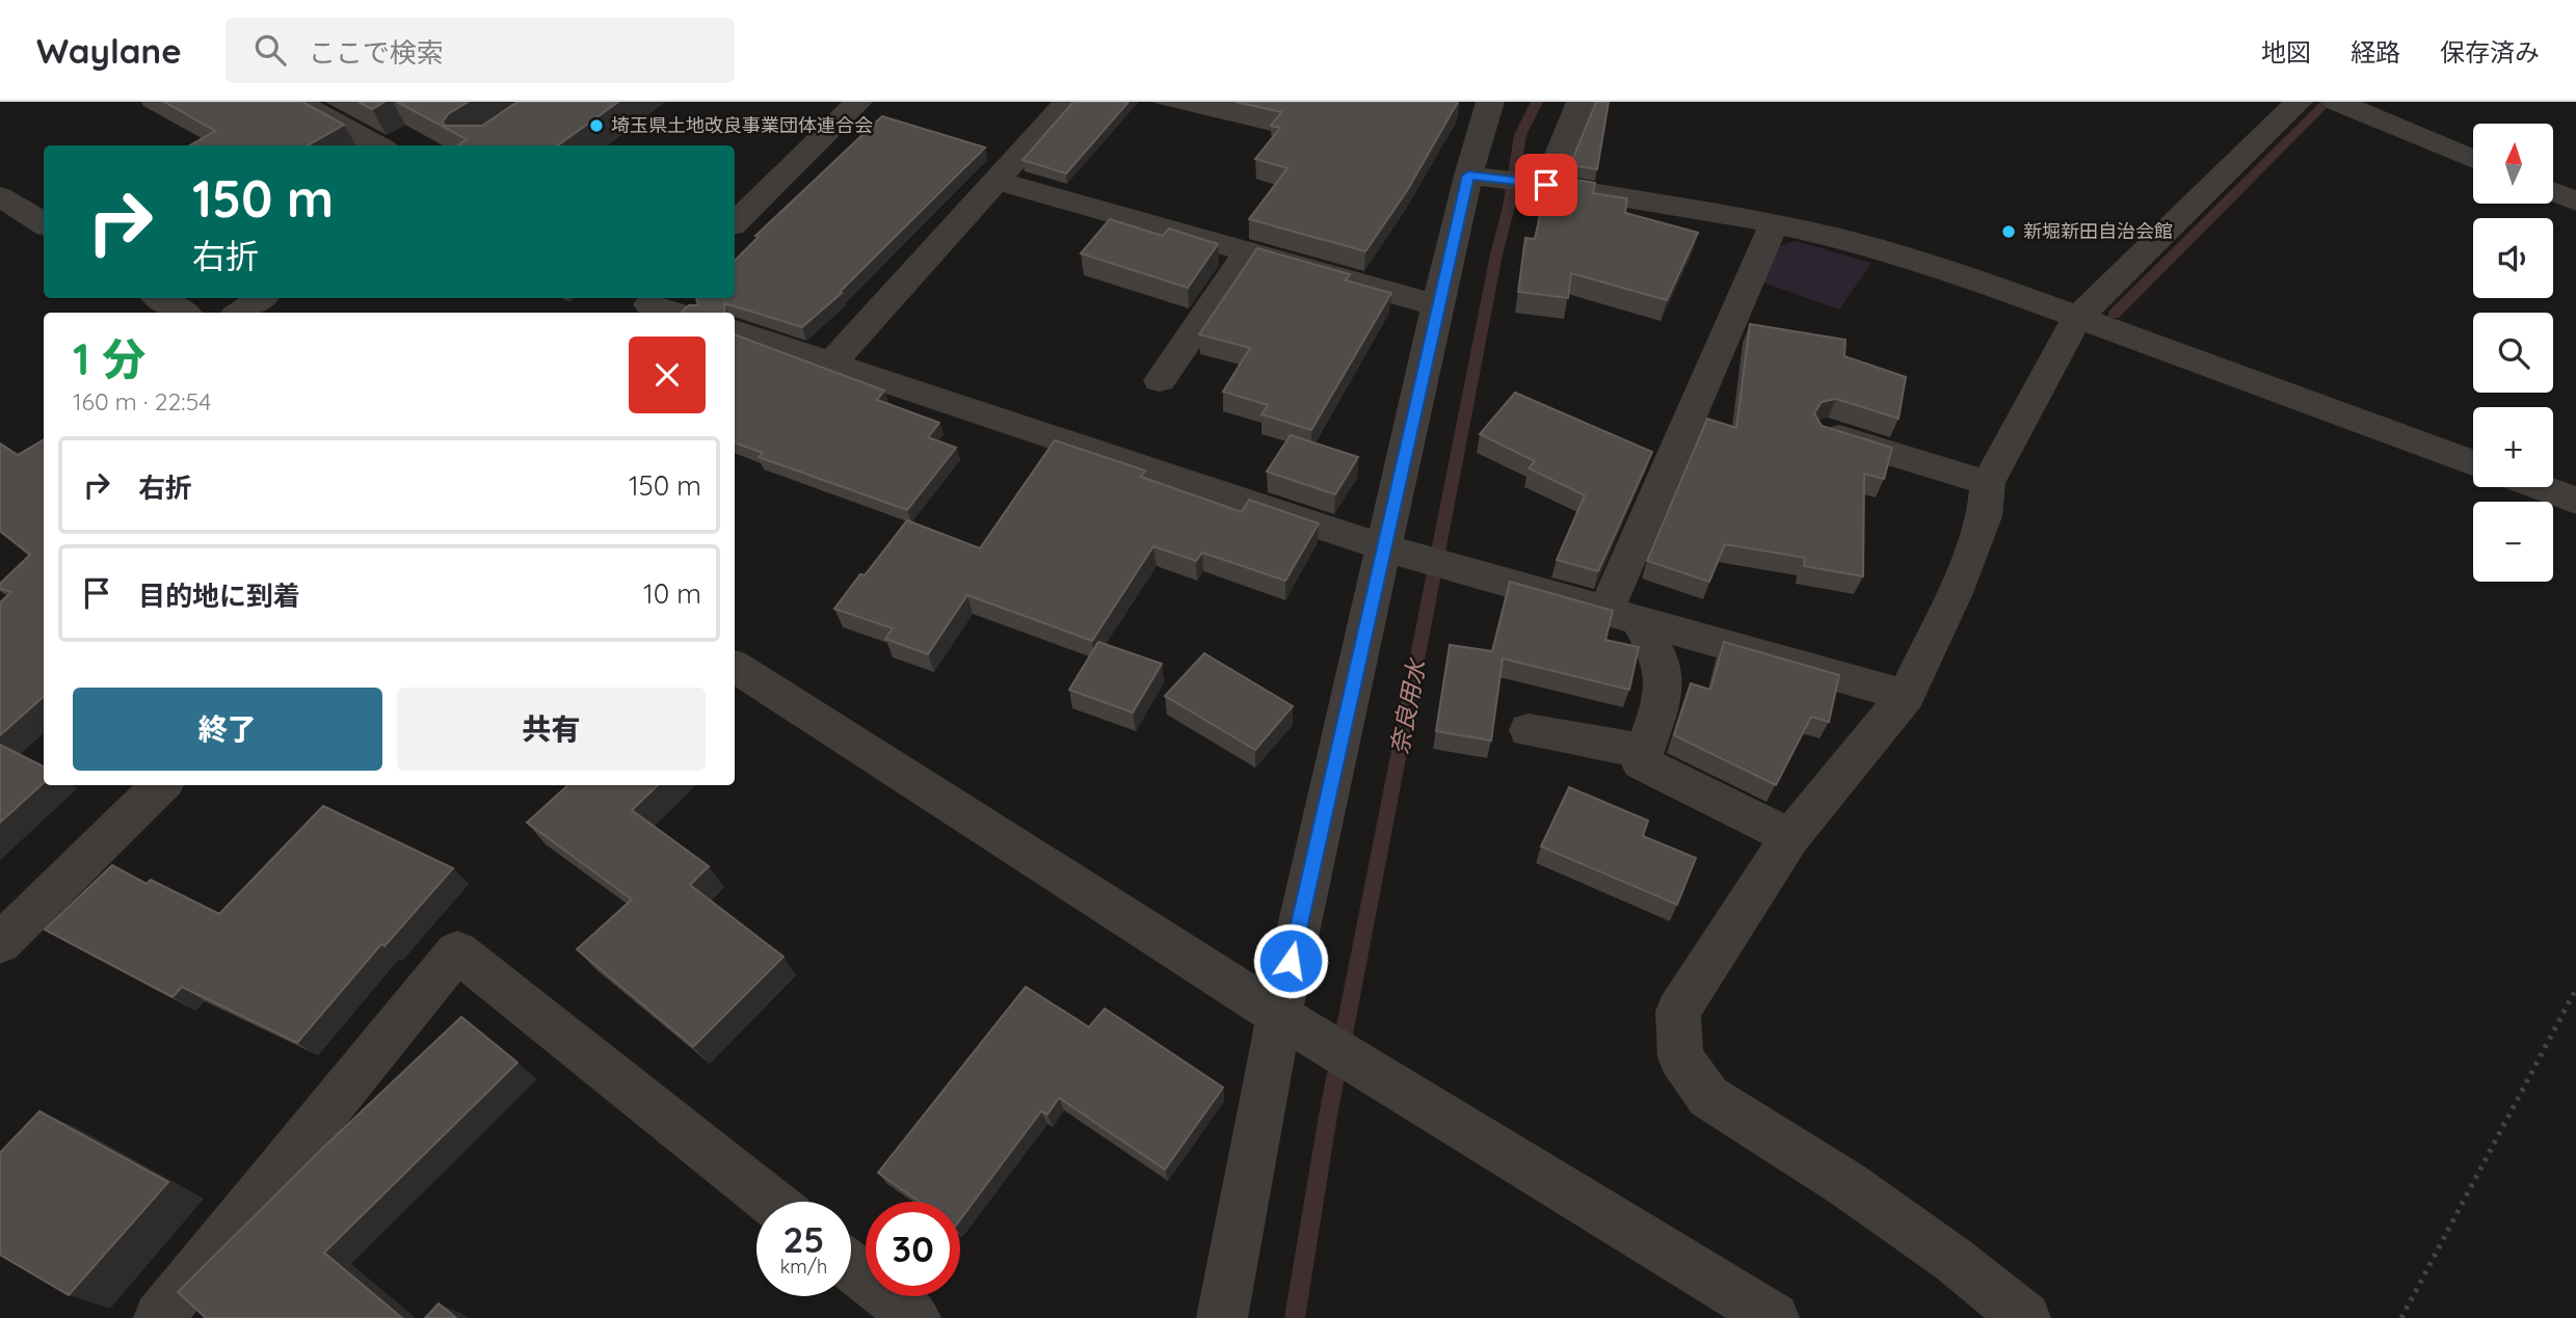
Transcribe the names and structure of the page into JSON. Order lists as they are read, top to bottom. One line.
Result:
{"water":["奈良用水"],"places":["埼玉県土地改良事業団体連合会","新堀新田自治会館"],"north":"top","page":{"header":"Waylane","search":"ここで検索","nav":["地図","経路","保存済み"],"map_buttons":["+","−"],"turn":["150 m","右折"],"heading":["1 分","160 m · 22:54"],"list":[{"name":"右折","value":"150 m"},{"name":"目的地に到着","value":"10 m"}],"buttons":["終了","共有"],"speed":"25 km/h","limit":"30"}}
